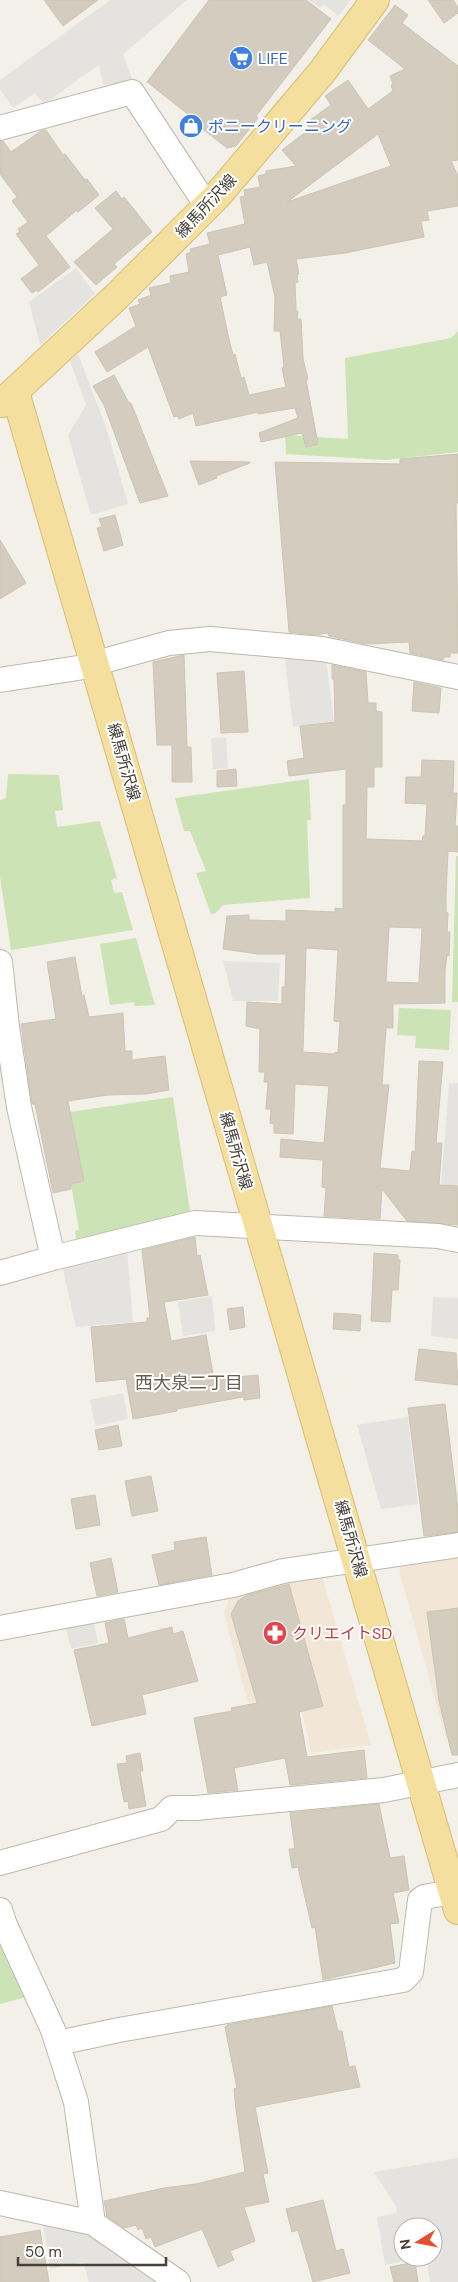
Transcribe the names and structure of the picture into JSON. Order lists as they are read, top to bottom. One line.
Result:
{"streets":{"main road":["練馬所沢線"]},"districts":["西大泉二丁目"],"places":{"supermarket":["LIFE"],"shop":["ポニークリーニング"],"pharmacy":["クリエイトSD"]},"scale_bar":"50 m","north":"left"}
